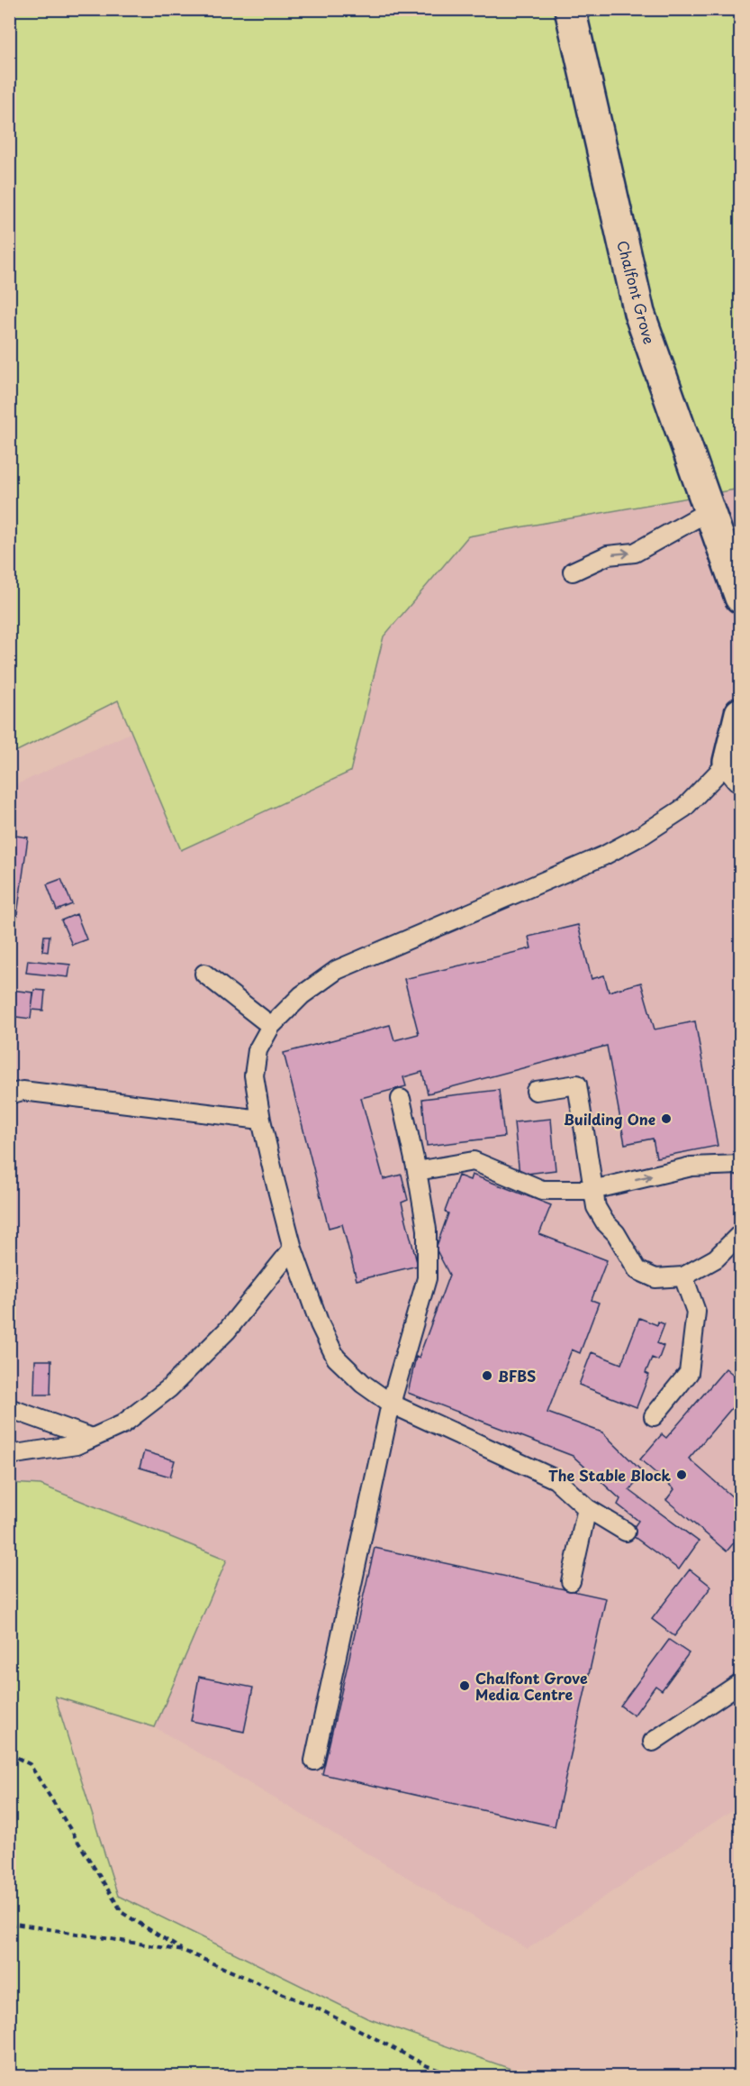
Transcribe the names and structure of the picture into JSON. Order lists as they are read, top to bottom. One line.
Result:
{"streets":{"street":["Chalfont Grove"]},"places":["Building One","BFBS","The Stable Block","Chalfont Grove Media Centre"]}
